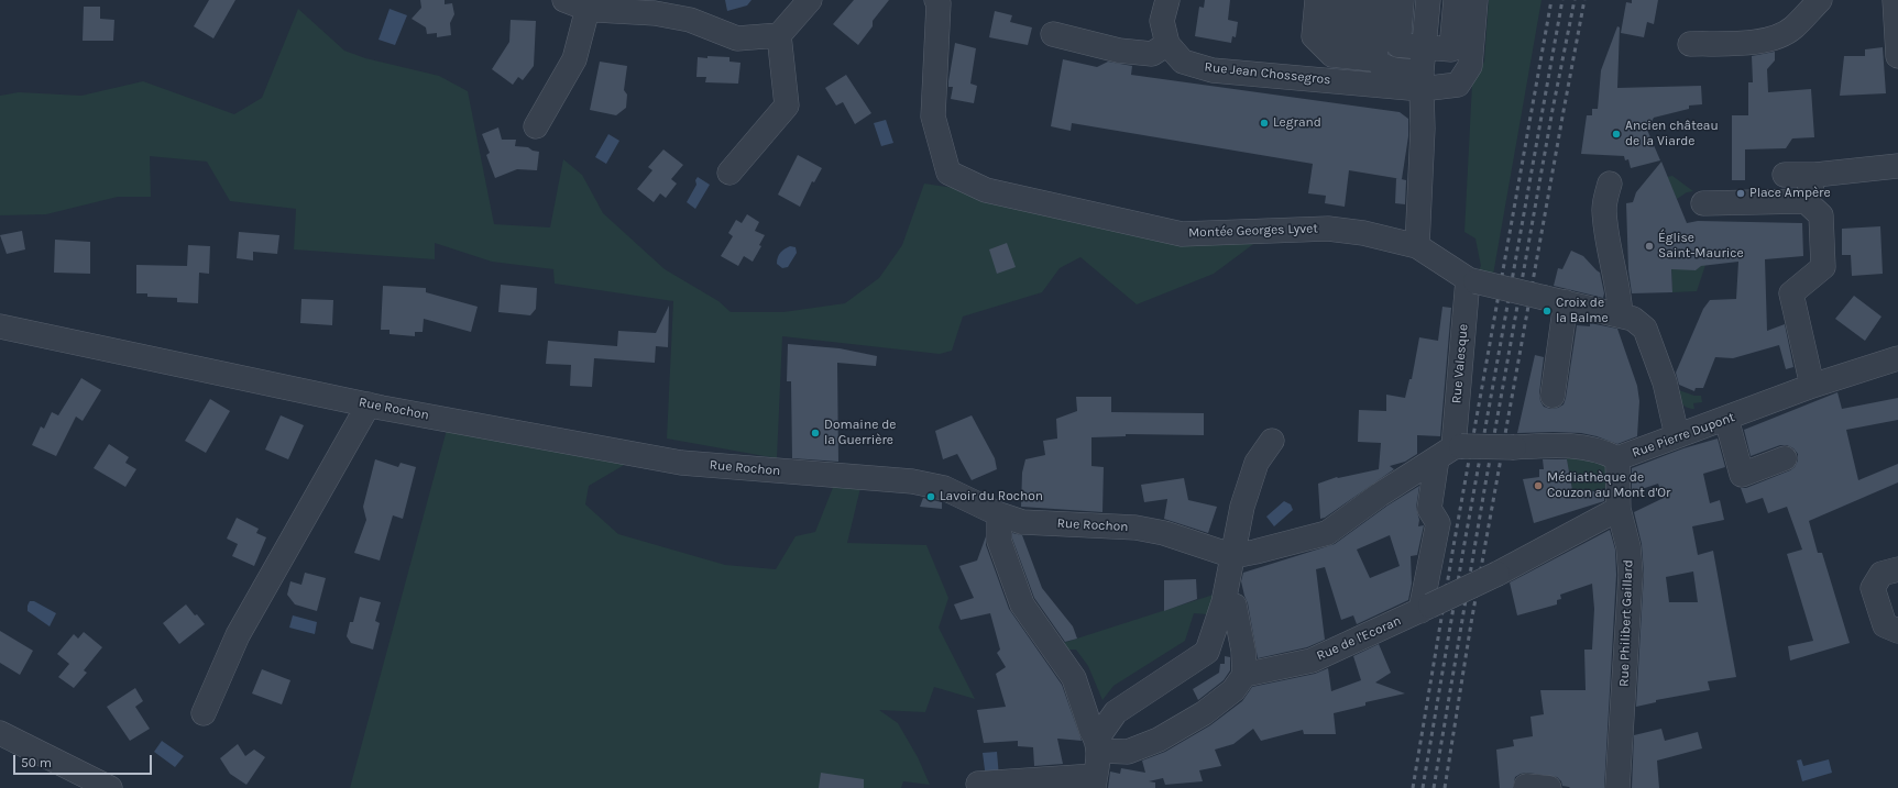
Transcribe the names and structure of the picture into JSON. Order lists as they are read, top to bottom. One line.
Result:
{"streets":{"street":["Rue Jean Chossegros","Montée Georges Lyvet","Rue Valesque","Rue Rochon","Rue Pierre Dupont","Rue Philibert Gaillard","Rue de l'Ecoran"]},"crossings":[["Montée Georges Lyvet","Rue Valesque"],["Rue Valesque","Rue Rochon"],["Rue Valesque","Rue Pierre Dupont"],["Rue Valesque","Rue de l'Ecoran"],["Rue Rochon","Rue Pierre Dupont"],["Rue Pierre Dupont","Rue Philibert Gaillard"],["Rue Philibert Gaillard","Rue de l'Ecoran"]],"places":["Legrand","Ancien château de la Viarde","Place Ampère","Église Saint-Maurice","Croix de la Balme","Domaine de la Guerrière","Médiathèque de Couzon au Mont d'Or","Lavoir du Rochon"],"scale_bar":"50 m"}
